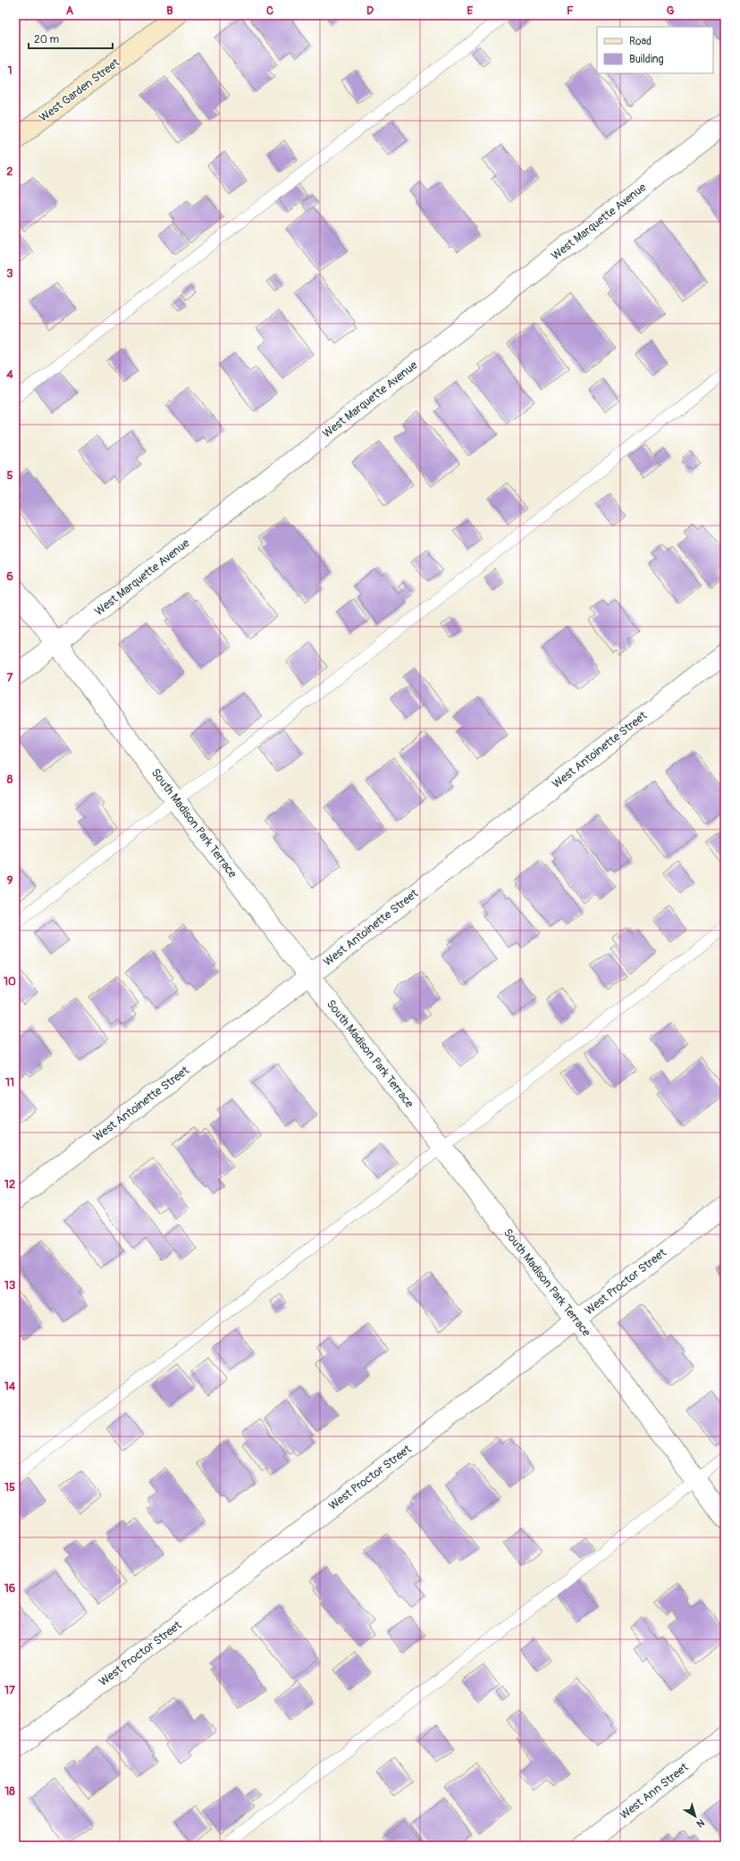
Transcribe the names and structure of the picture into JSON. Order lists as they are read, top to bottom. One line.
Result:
{"streets":{"main road":["West Garden Street"],"street":["West Marquette Avenue","West Antoinette Street","South Madison Park Terrace","West Proctor Street","West Ann Street"]},"crossings":[["West Marquette Avenue","South Madison Park Terrace"],["West Antoinette Street","South Madison Park Terrace"],["South Madison Park Terrace","West Proctor Street"]],"legend":["Road","Building"],"scale_bar":"20 m","north":"bottom right","grid":{"columns":["A","B","C","D","E","F","G"],"rows":["1","2","3","4","5","6","7","8","9","10","11","12","13","14","15","16","17","18"]}}
